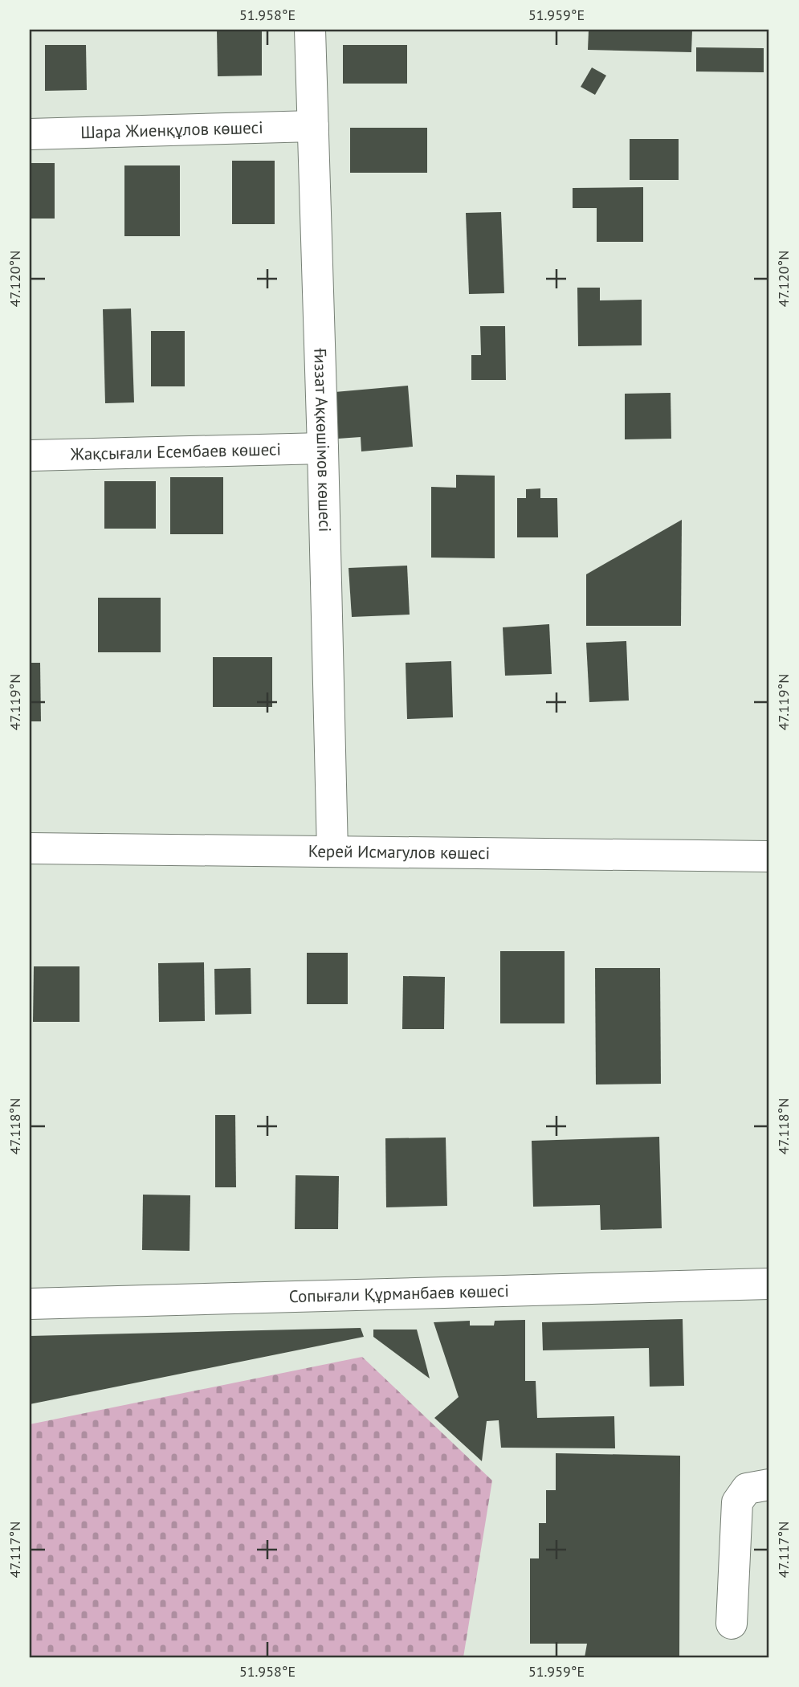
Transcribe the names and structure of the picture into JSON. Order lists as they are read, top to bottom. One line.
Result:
{"streets":{"street":["Шара Жиенқұлов көшесі","Ғиззат Ақкөшімов көшесi","Жақсығали Есембаев көшесi","Керей Исмагулов көшесі","Сопығали Құрманбаев көшесі"]},"crossings":[["Шара Жиенқұлов көшесі","Ғиззат Ақкөшімов көшесi"],["Ғиззат Ақкөшімов көшесi","Жақсығали Есембаев көшесi"],["Ғиззат Ақкөшімов көшесi","Керей Исмагулов көшесі"]],"coordinates":["51.958°E","51.959°E","47.120°N","47.119°N","47.118°N","47.117°N"]}
